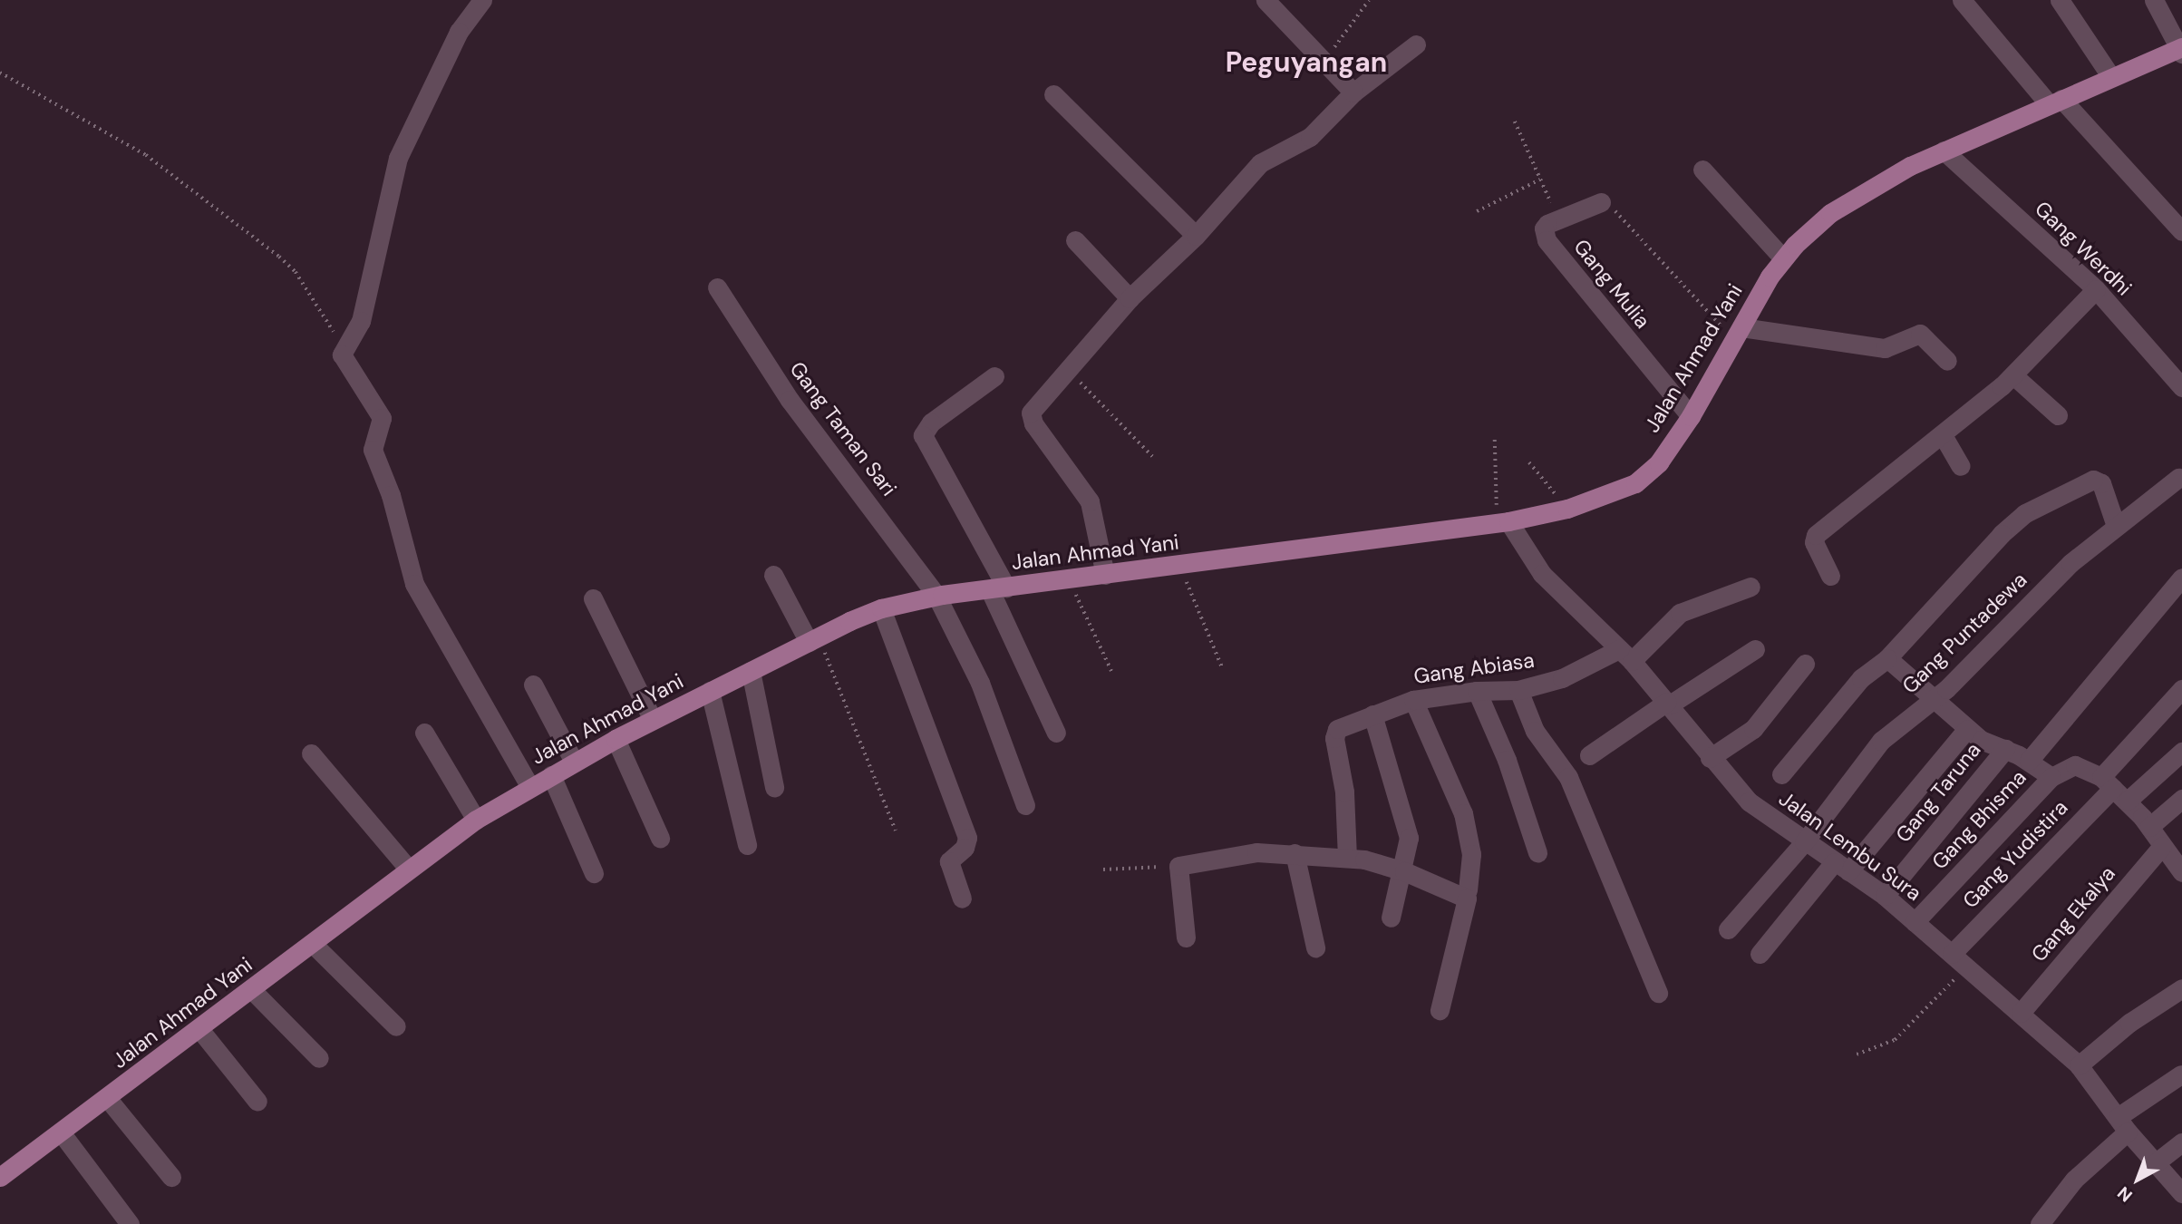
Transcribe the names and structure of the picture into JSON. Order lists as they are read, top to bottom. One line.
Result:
{"streets":{"main road":["Jalan Ahmad Yani"],"street":["Gang Werdhi","Gang Mulia","Gang Taman Sari","Gang Puntadewa","Gang Abiasa","Gang Taruna","Gang Bhisma","Jalan Lembu Sura","Gang Yudistira","Gang Ekalya"]},"crossings":[["Gang Werdhi","Jalan Ahmad Yani"],["Gang Mulia","Jalan Ahmad Yani"],["Jalan Ahmad Yani","Gang Taman Sari"],["Jalan Ahmad Yani","Jalan Lembu Sura"],["Gang Puntadewa","Jalan Lembu Sura"],["Gang Abiasa","Jalan Lembu Sura"],["Gang Taruna","Jalan Lembu Sura"],["Gang Bhisma","Jalan Lembu Sura"],["Jalan Lembu Sura","Gang Yudistira"],["Jalan Lembu Sura","Gang Ekalya"]],"districts":["Peguyangan"],"north":"bottom left"}
